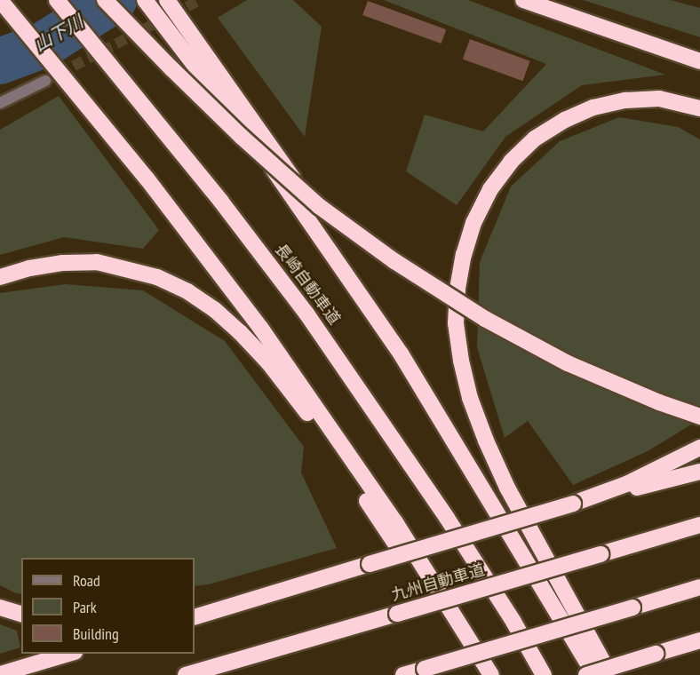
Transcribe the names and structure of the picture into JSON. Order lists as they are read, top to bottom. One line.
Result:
{"streets":{"highway":["長崎自動車道","九州自動車道"]},"water":["山下川"],"legend":["Road","Park","Building"]}
